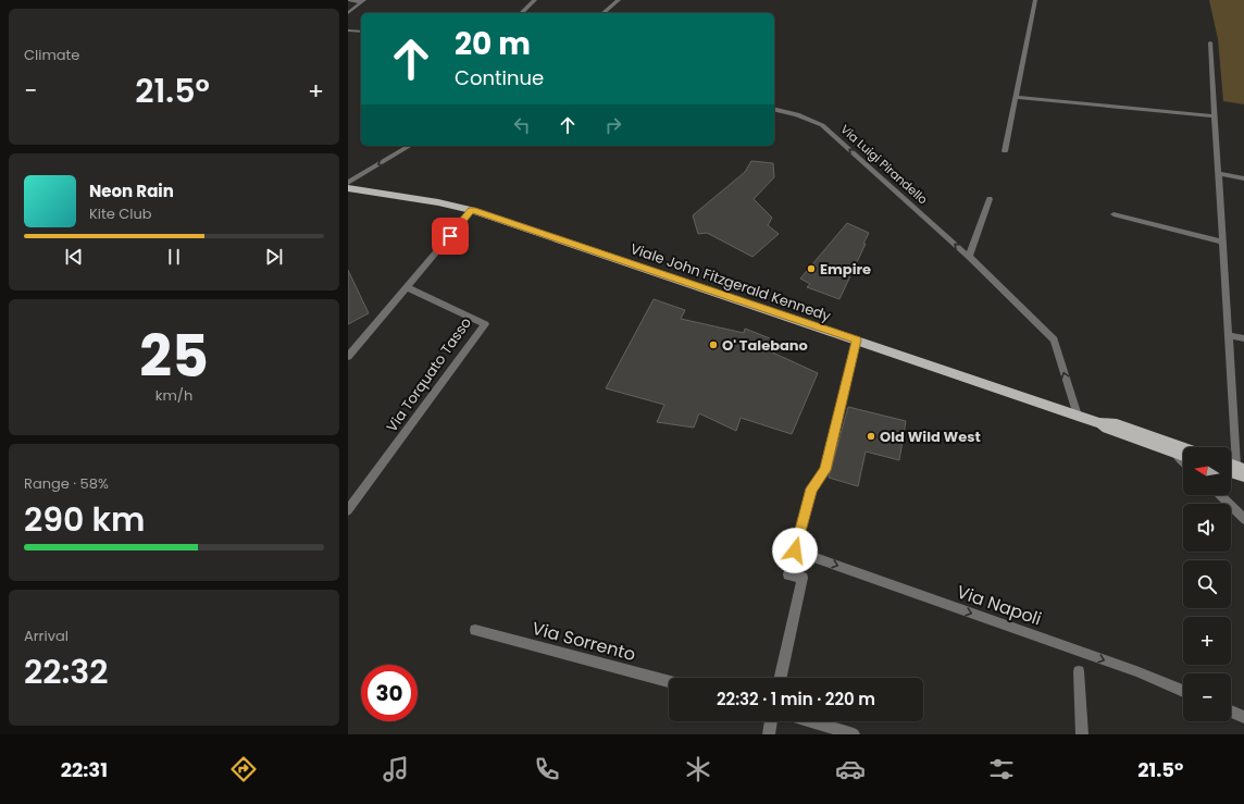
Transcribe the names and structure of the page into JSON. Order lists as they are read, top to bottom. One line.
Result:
{"streets":{"main road":["Viale John Fitzgerald Kennedy"],"street":["Via Luigi Pirandello","Via Torquato Tasso","Via Napoli","Via Sorrento"]},"crossings":[["Via Luigi Pirandello","Viale John Fitzgerald Kennedy"]],"one_way":["Via Luigi Pirandello","Via Napoli"],"places":["Empire","O' Talebano","Old Wild West"],"north":"left","page":{"tile":["Climate",["25","km/h"],["Range · 58%","290 km"],["Arrival","22:32"]],"turn":["20 m","Continue"],"heat":["−","21.5°","+"],"song":["Neon Rain","Kite Club"],"map_buttons":["+","−"],"limit":"30","trip":"22:32 · 1 min · 220 m","tabs":["22:31","21.5°"]}}
